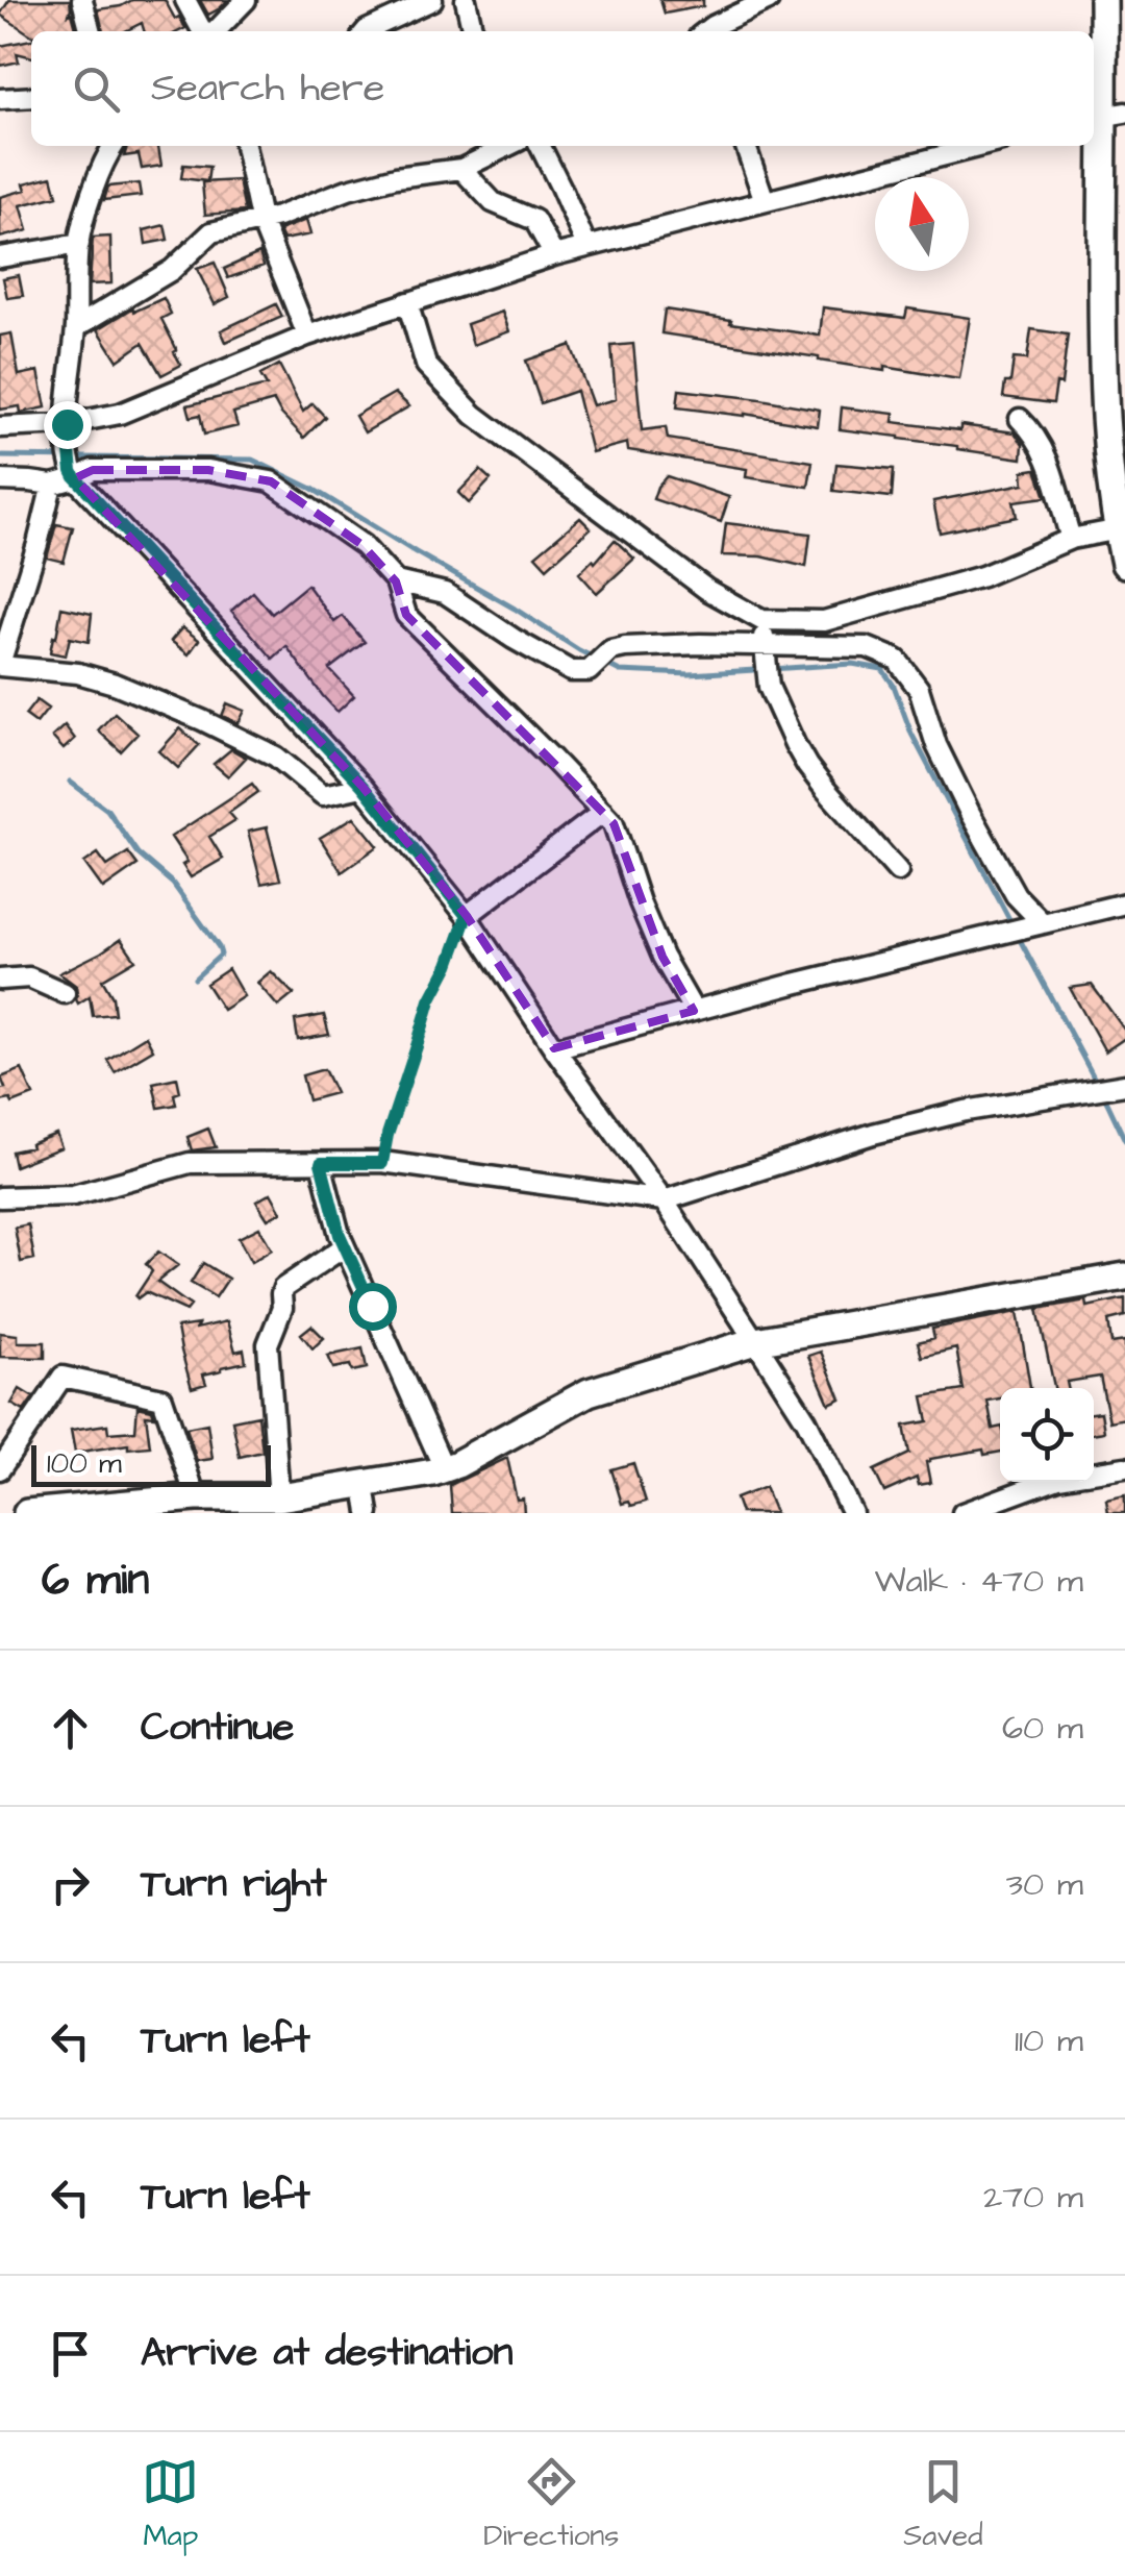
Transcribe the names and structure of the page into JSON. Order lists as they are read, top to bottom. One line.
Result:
{"scale_bar":"100 m","north":"top","page":{"search":"Search here","scale":"100 m","heading":["6 min","Walk · 470 m"],"list":[["Continue","60 m"],["Turn right","30 m"],["Turn left","110 m"],["Turn left","270 m"],"Arrive at destination"],"nav":["Map","Directions","Saved"]}}
